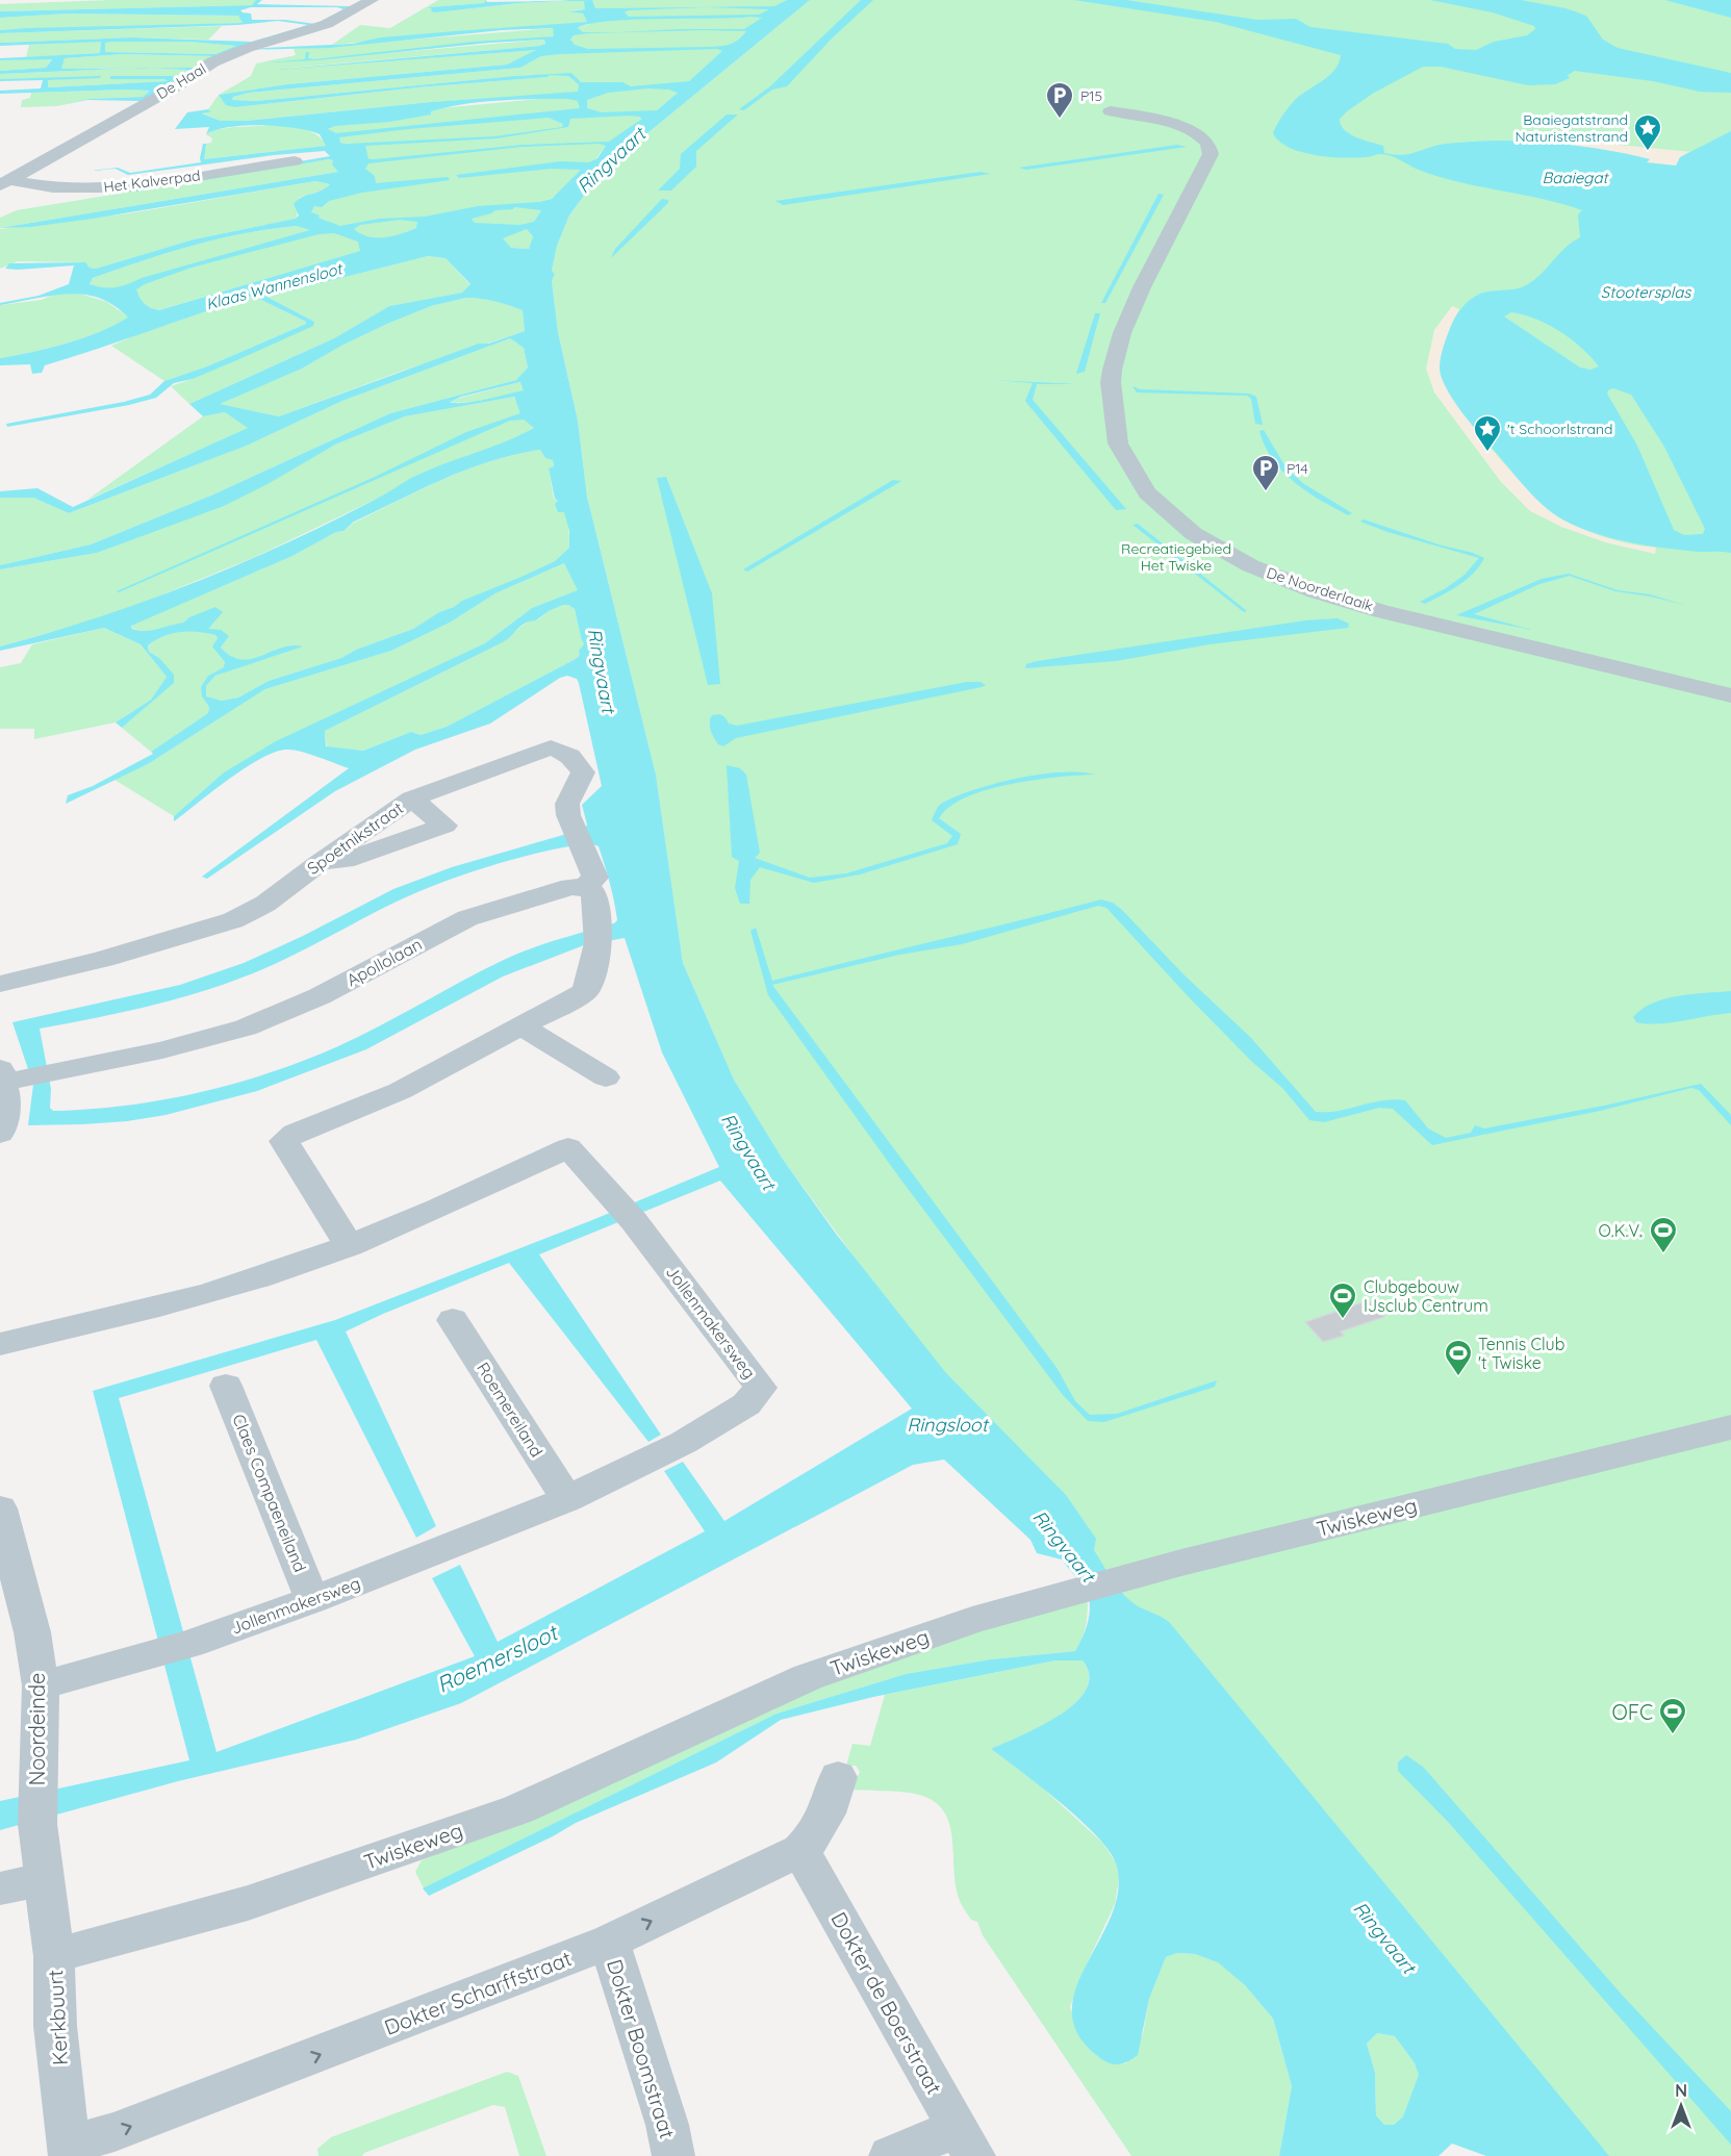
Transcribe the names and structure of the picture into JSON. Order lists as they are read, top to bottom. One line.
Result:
{"streets":{"street":["De Haal","Het Kalverpad","De Noorderlaaik","Spoetnikstraat","Apollolaan","Jollenmakersweg","Roemereiland","Claes Compaeneiland","Twiskeweg","Noordeinde","Dokter Scharffstraat","Dokter de Boerstraat","Kerkbuurt","Dokter Boomstraat"]},"crossings":[["De Haal","Het Kalverpad"],["Spoetnikstraat","Apollolaan"],["Jollenmakersweg","Roemereiland"],["Jollenmakersweg","Claes Compaeneiland"],["Jollenmakersweg","Noordeinde"],["Twiskeweg","Kerkbuurt"],["Noordeinde","Kerkbuurt"],["Dokter Scharffstraat","Dokter de Boerstraat"],["Dokter Scharffstraat","Kerkbuurt"],["Dokter Scharffstraat","Dokter Boomstraat"]],"one_way":["Dokter Scharffstraat"],"water":["Ringvaart","Baaiegat","Klaas Wannensloot","Stootersplas","Ringsloot","Roemersloot"],"parks":["Recreatiegebied Het Twiske"],"places":{"parking":["P15","P14"],"place":["Baaiegatstrand Naturistenstrand","'t Schoorlstrand"],"sports":["O.K.V.","Clubgebouw IJsclub Centrum","Tennis Club 't Twiske","OFC"]},"north":"top"}
